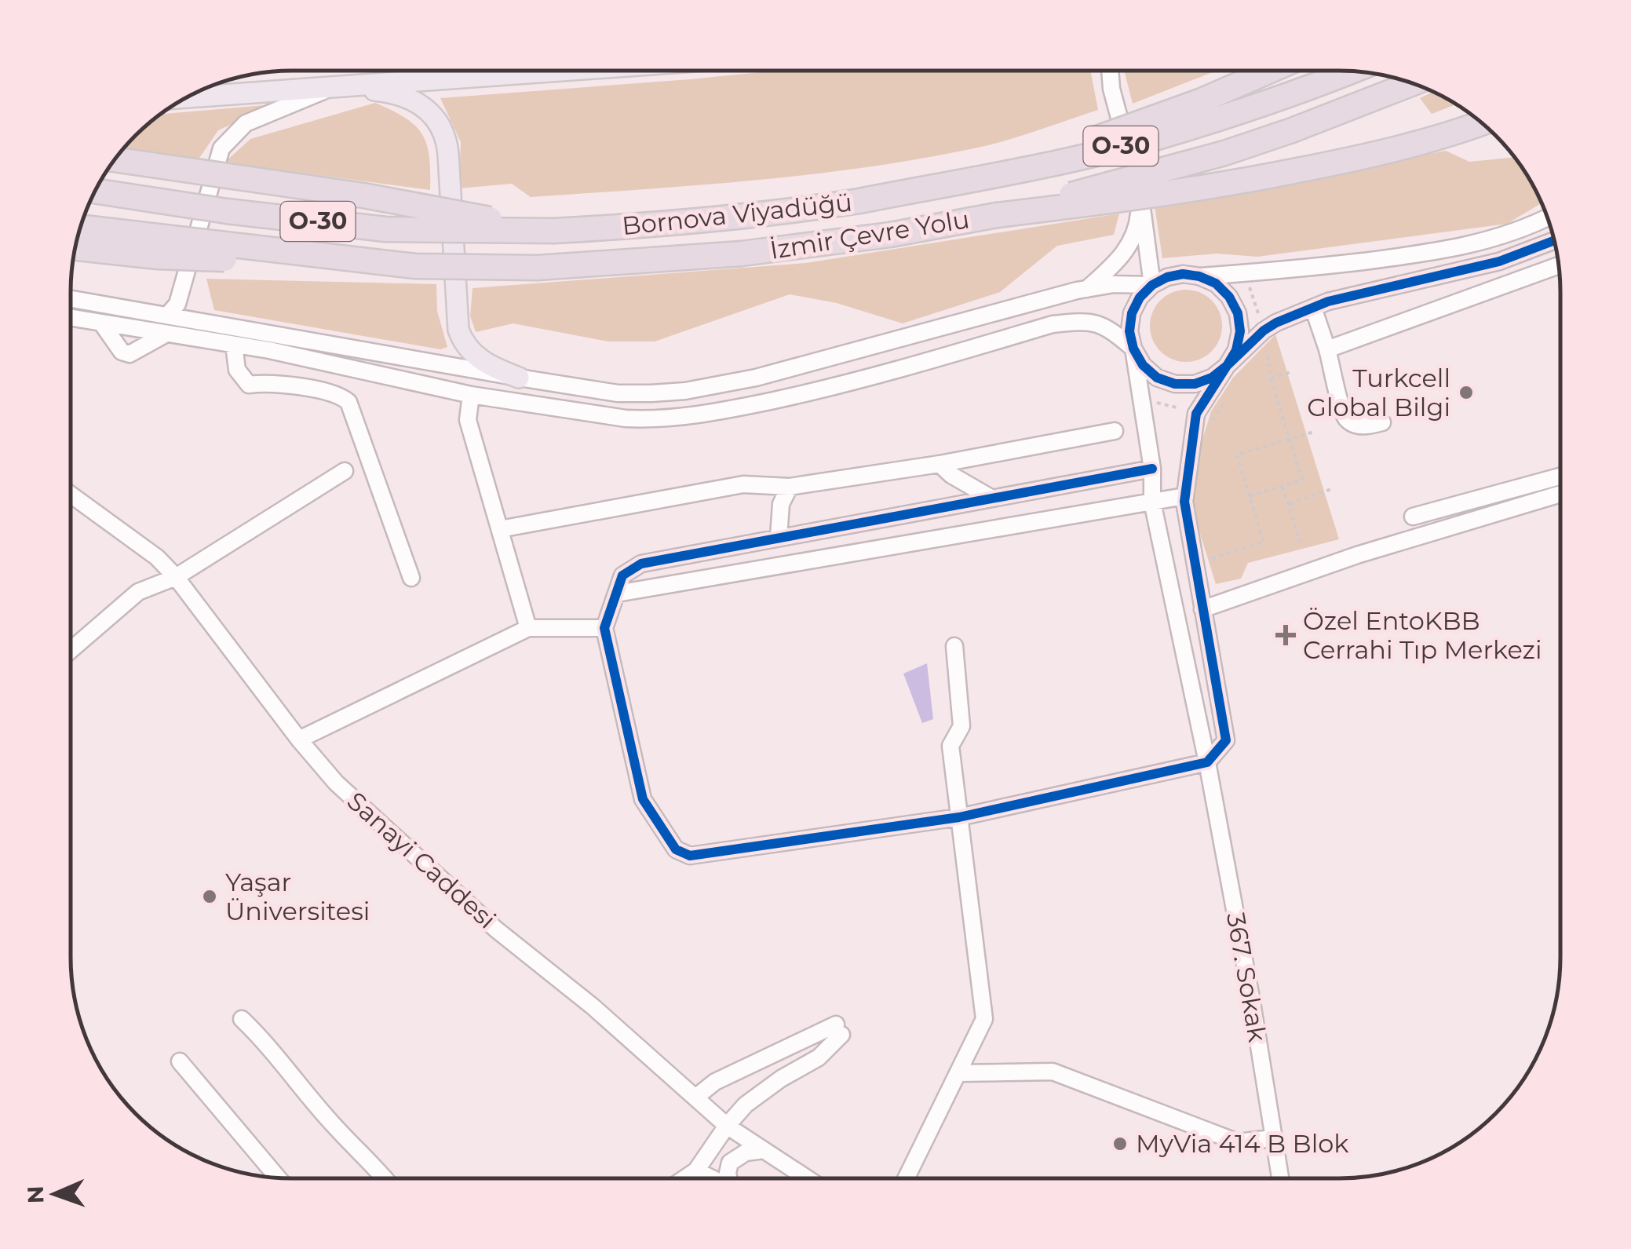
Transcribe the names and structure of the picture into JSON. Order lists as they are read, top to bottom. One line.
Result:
{"streets":{"highway":["O-30","Bornova Viyadüğü","İzmir Çevre Yolu"],"street":["Sanayi Caddesi","367. Sokak"]},"crossings":[["O-30","Bornova Viyadüğü"],["O-30","İzmir Çevre Yolu"],["Bornova Viyadüğü","İzmir Çevre Yolu"]],"places":{"other":["Turkcell Global Bilgi","Yaşar Üniversitesi","MyVia 414 B Blok"],"health":["Özel EntoKBB Cerrahi Tıp Merkezi"]},"north":"left"}
